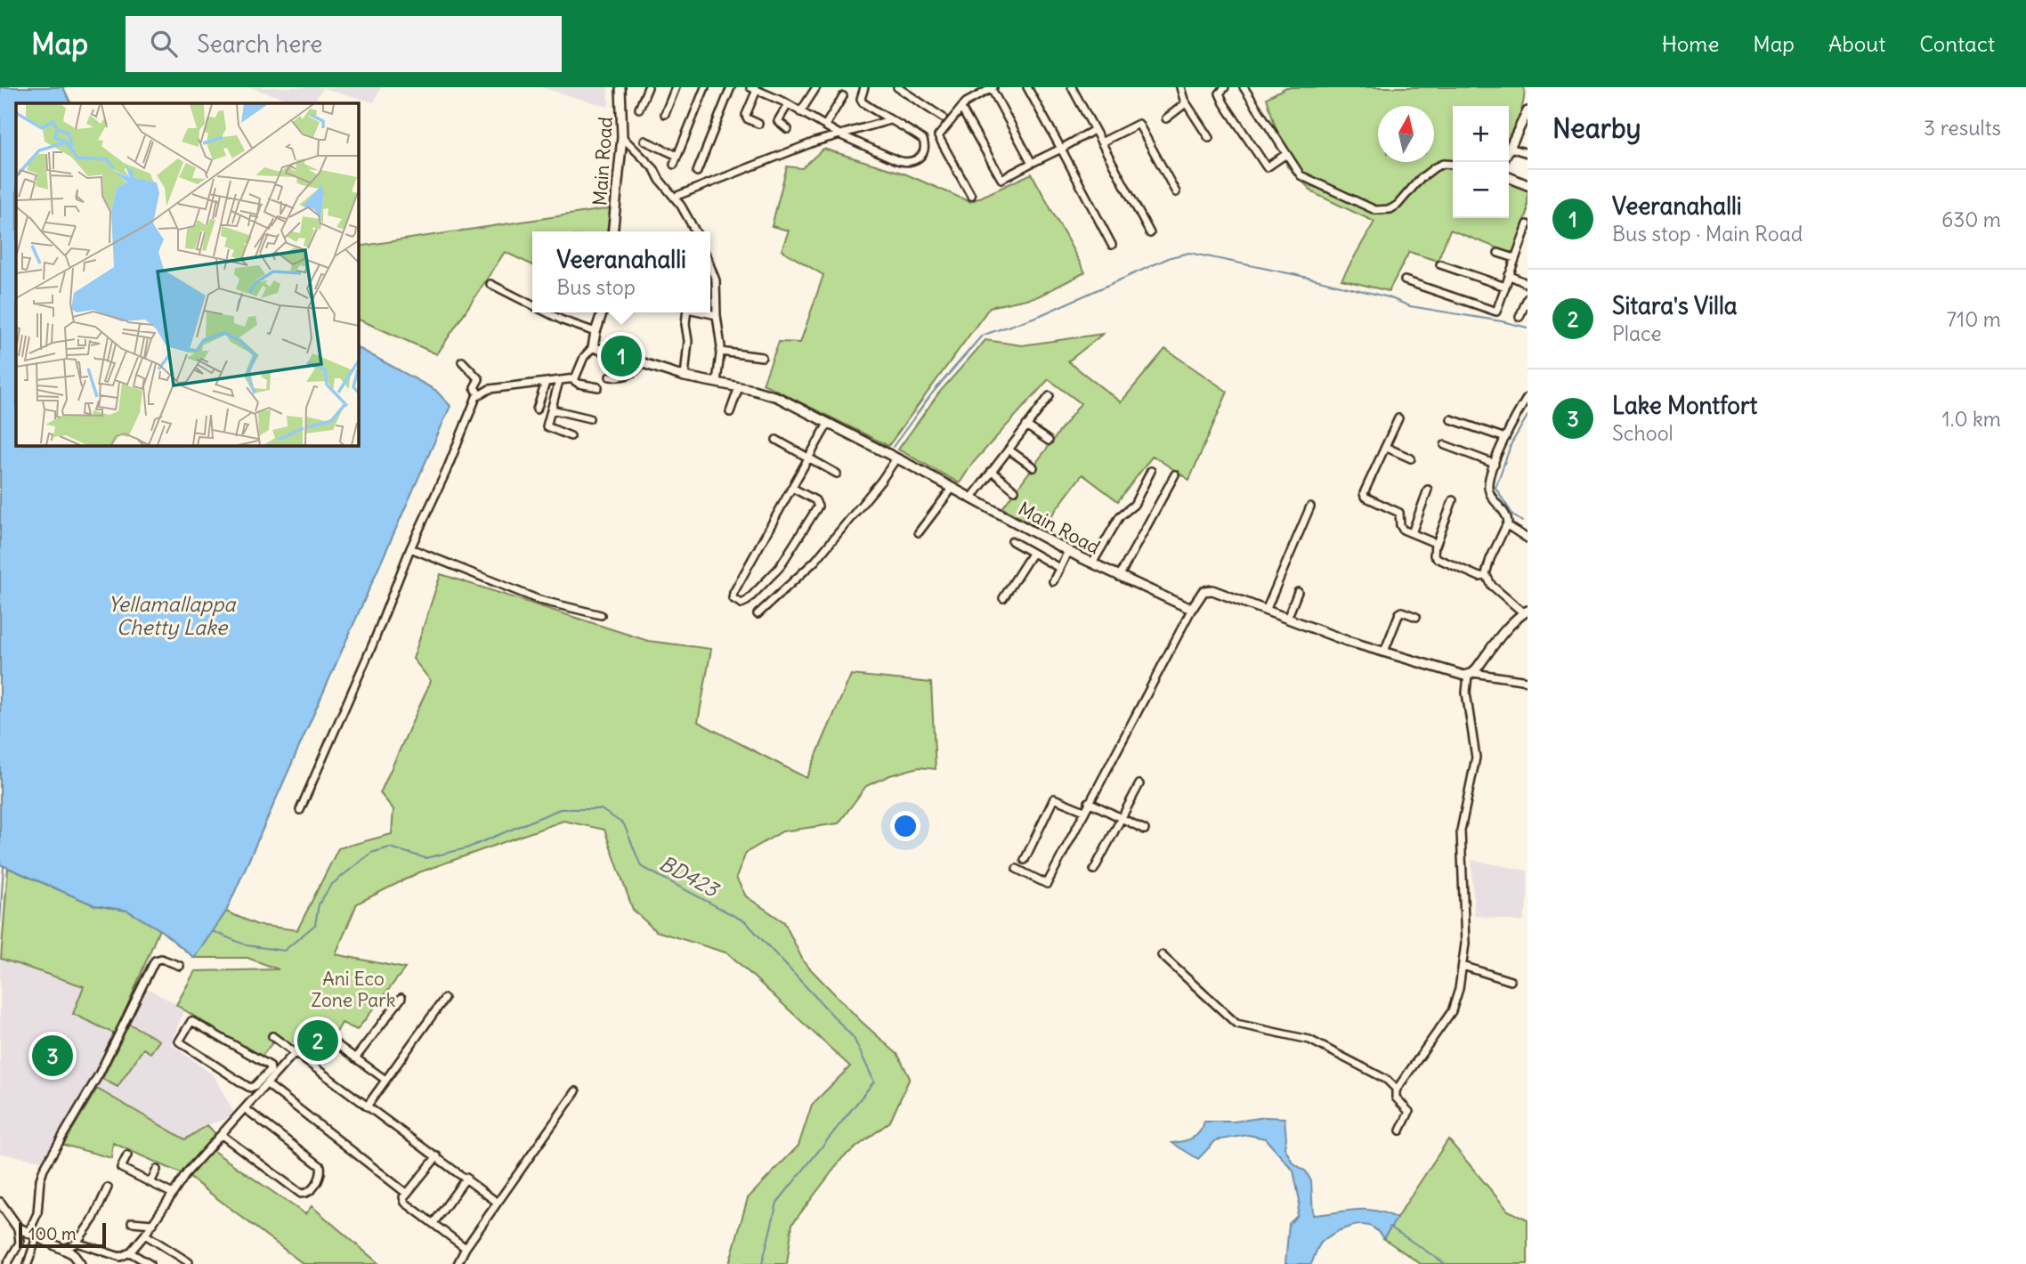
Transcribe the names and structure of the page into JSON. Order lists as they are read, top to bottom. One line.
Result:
{"streets":{"street":["Main Road"]},"water":["Yellamallappa Chetty Lake","BD423"],"parks":["Ani Eco Zone Park"],"scale_bar":"100 m","north":"top","page":{"header":"Map","search":"Search here","nav":["Home","Map","About","Contact"],"heading":["Nearby","3 results"],"map_buttons":["+","−"],"list":[{"mark":"1","name":"Veeranahalli","note":"Bus stop · Main Road","value":"630 m"},{"mark":"2","name":"Sitara's Villa","note":"Place","value":"710 m"},{"mark":"3","name":"Lake Montfort","note":"School","value":"1.0 km"}],"popup":["Veeranahalli","Bus stop"],"pins":["1","2","3"],"scale":"100 m"}}
